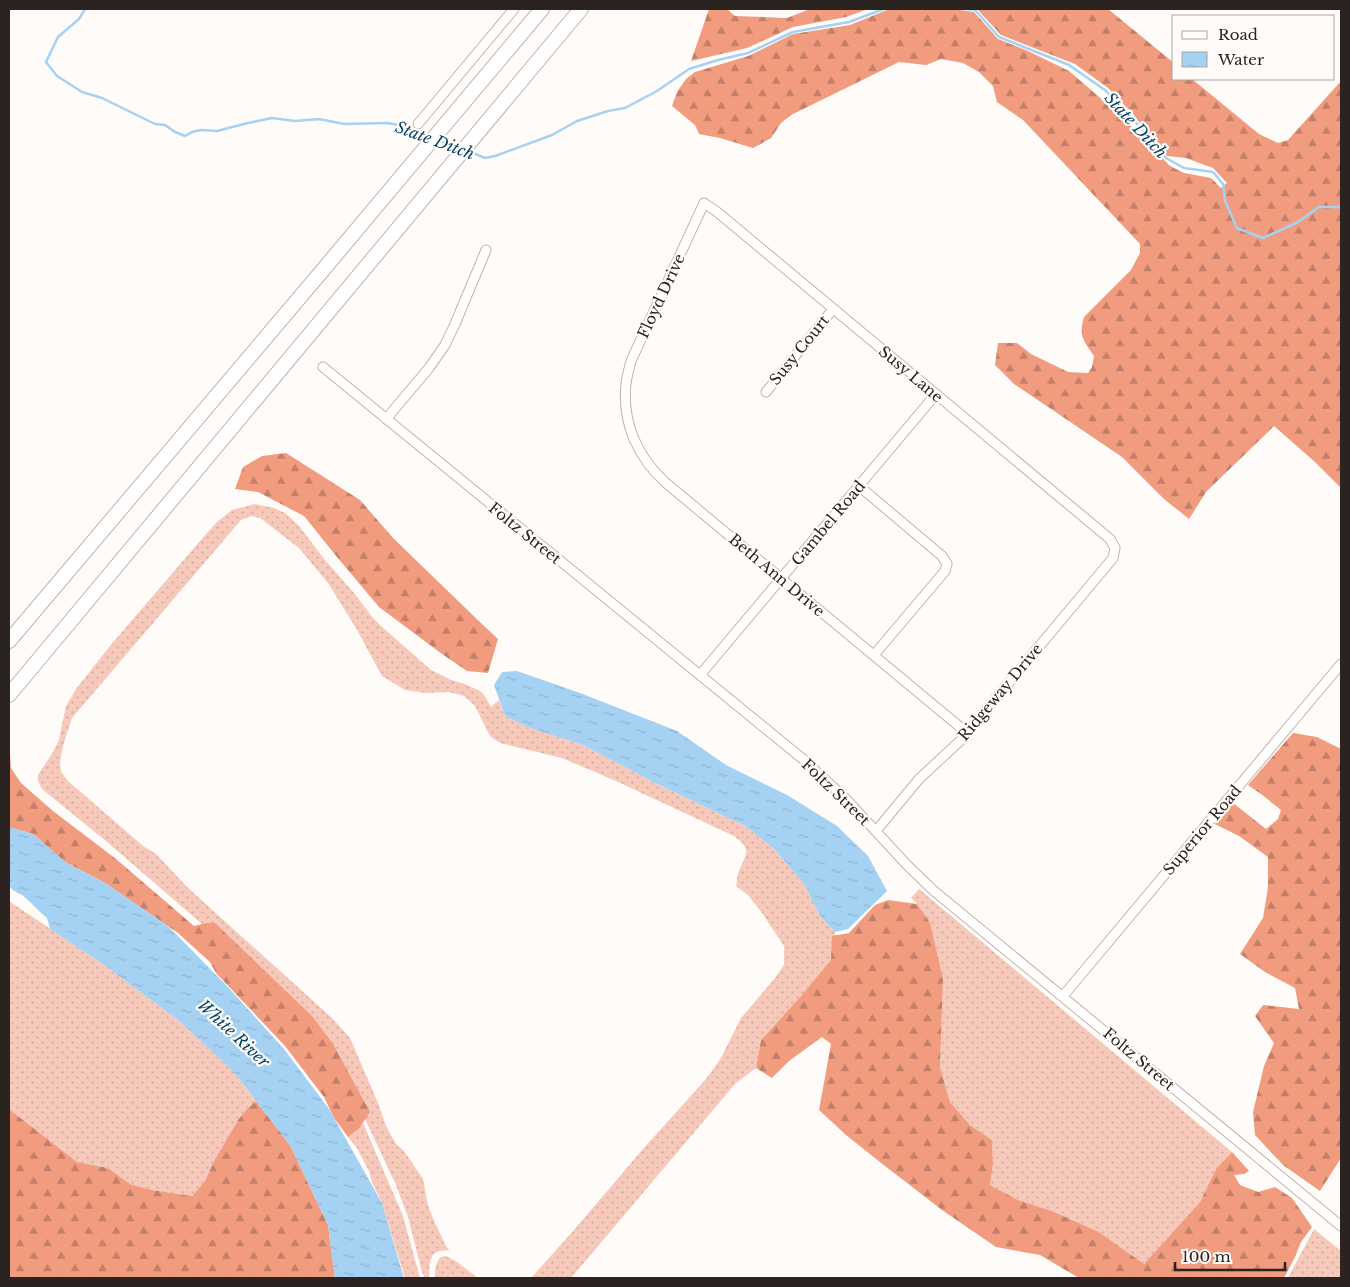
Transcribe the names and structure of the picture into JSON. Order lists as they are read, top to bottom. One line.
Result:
{"streets":{"street":["Floyd Drive","Susy Court","Susy Lane","Gambel Road","Foltz Street","Beth Ann Drive","Ridgeway Drive","Superior Road"]},"crossings":[["Floyd Drive","Susy Lane"],["Floyd Drive","Beth Ann Drive"],["Susy Court","Susy Lane"],["Susy Lane","Gambel Road"],["Susy Lane","Ridgeway Drive"],["Gambel Road","Foltz Street"],["Gambel Road","Beth Ann Drive"],["Foltz Street","Ridgeway Drive"],["Foltz Street","Superior Road"],["Beth Ann Drive","Ridgeway Drive"]],"water":["State Ditch","White River"],"legend":["Road","Water"],"scale_bar":"100 m"}
